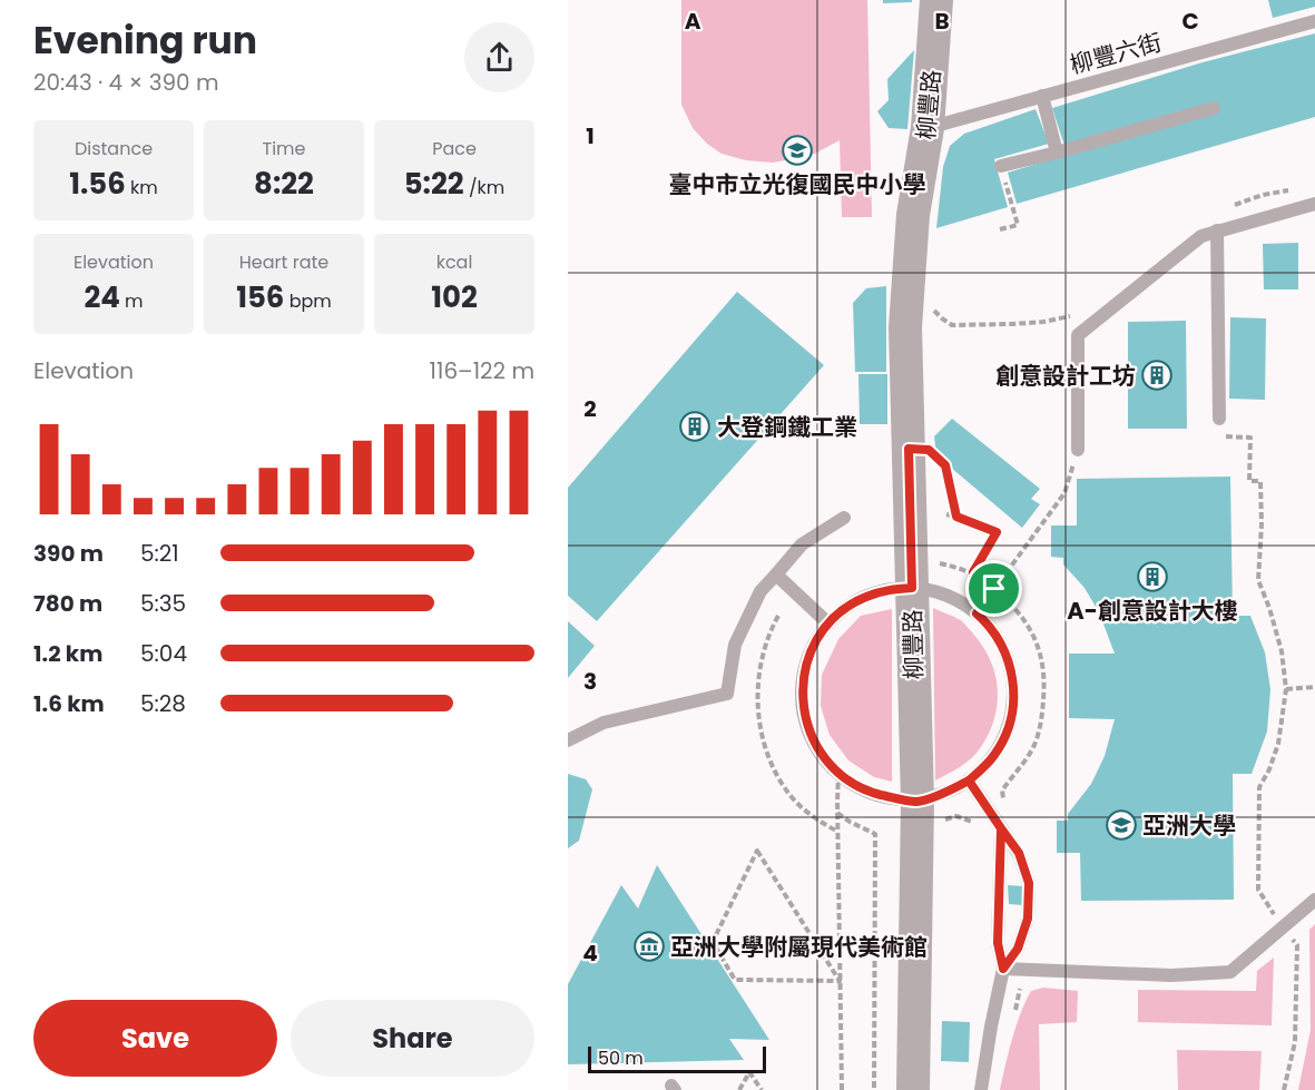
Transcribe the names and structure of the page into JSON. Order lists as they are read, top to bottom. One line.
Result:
{"streets":{"street":["柳豐路"],"lane":["柳豐六街"]},"crossings":[["柳豐六街","柳豐路"]],"places":{"school or university":["臺中市立光復國民中小學","亞洲大學"],"building":["創意設計工坊","大登鋼鐵工業","A-創意設計大樓"],"museum":["亞洲大學附屬現代美術館"]},"scale_bar":"50 m","page":{"heading":["Evening run","20:43 · 4 × 390 m"],"stats":[["Distance","1.56 km"],["Time","8:22"],["Pace","5:22 /km"],["Elevation","24 m"],["Heart rate","156 bpm"],["kcal","102"]],"chart":["Elevation","116–122 m"],"list":[{"name":"390 m","note":"5:21"},{"name":"780 m","note":"5:35"},{"name":"1.2 km","note":"5:04"},{"name":"1.6 km","note":"5:28"}],"buttons":["Save","Share"],"scale":"50 m"},"grid":{"columns":["A","B","C"],"rows":["1","2","3","4"]}}
